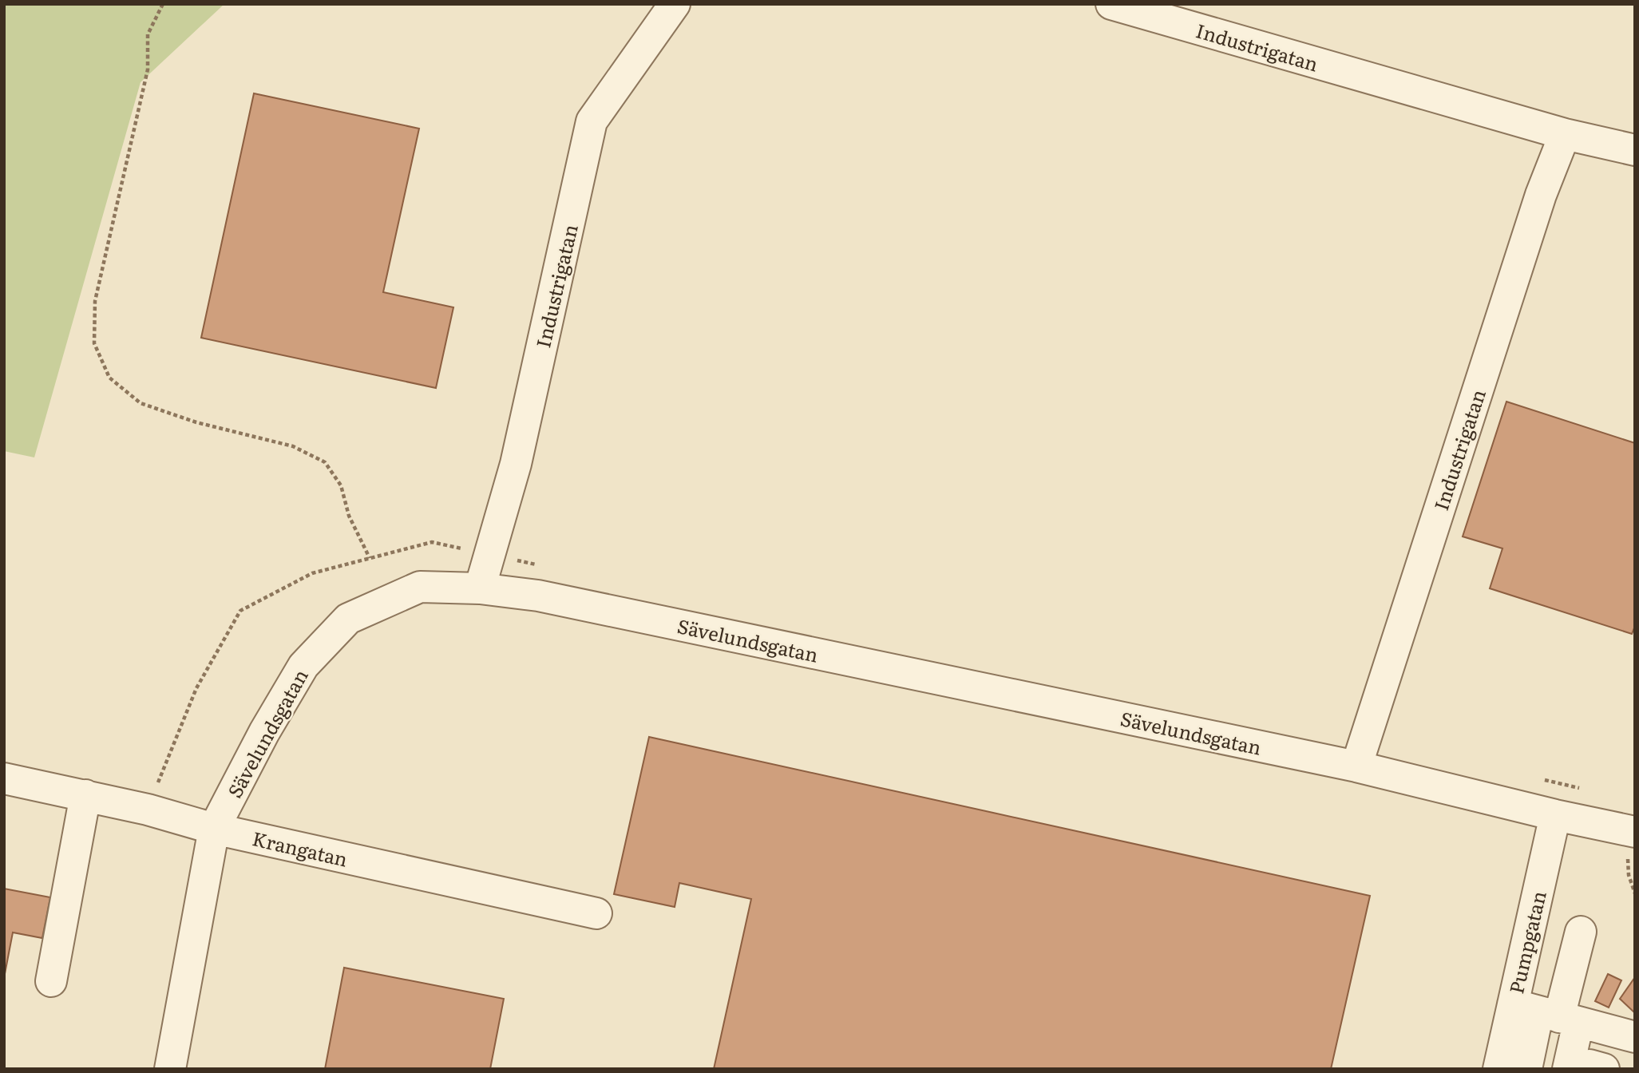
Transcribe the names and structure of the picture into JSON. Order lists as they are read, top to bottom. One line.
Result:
{"streets":{"street":["Industrigatan","Sävelundsgatan","Krangatan","Pumpgatan"]},"crossings":[["Industrigatan","Sävelundsgatan"],["Sävelundsgatan","Krangatan"],["Sävelundsgatan","Pumpgatan"]]}
